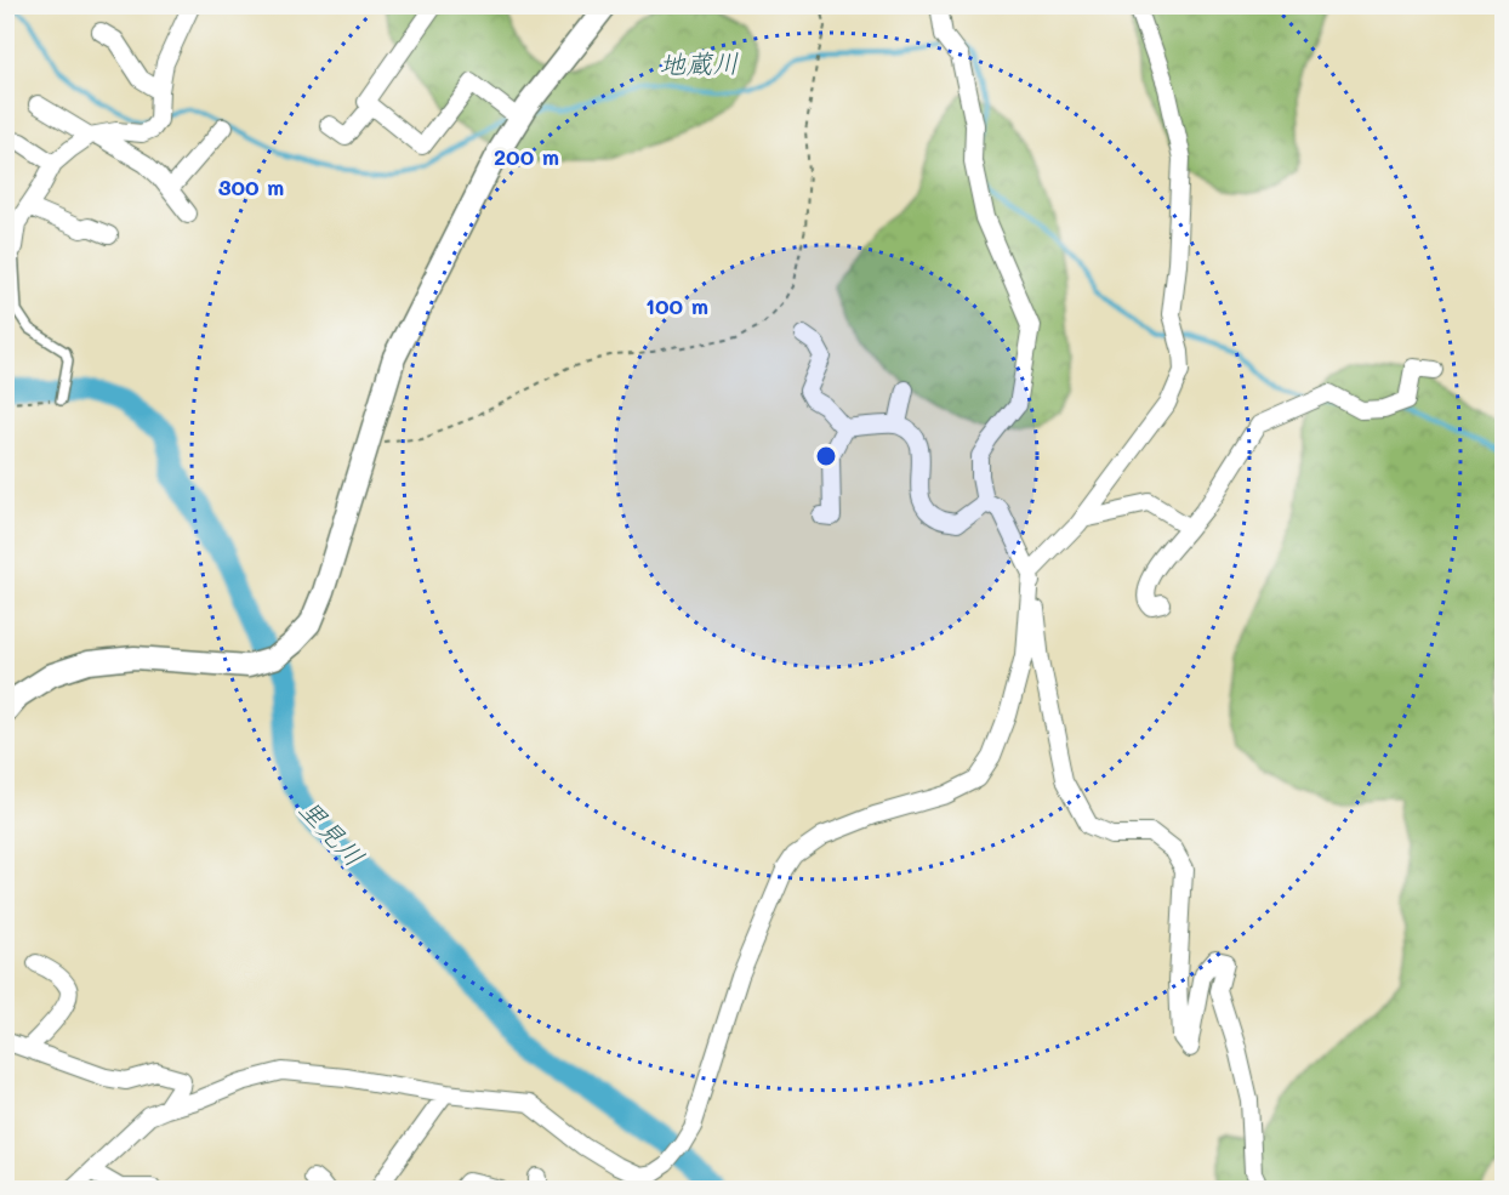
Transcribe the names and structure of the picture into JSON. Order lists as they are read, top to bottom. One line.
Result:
{"water":["地蔵川","里見川"],"rings":["200 m","300 m","100 m"]}
